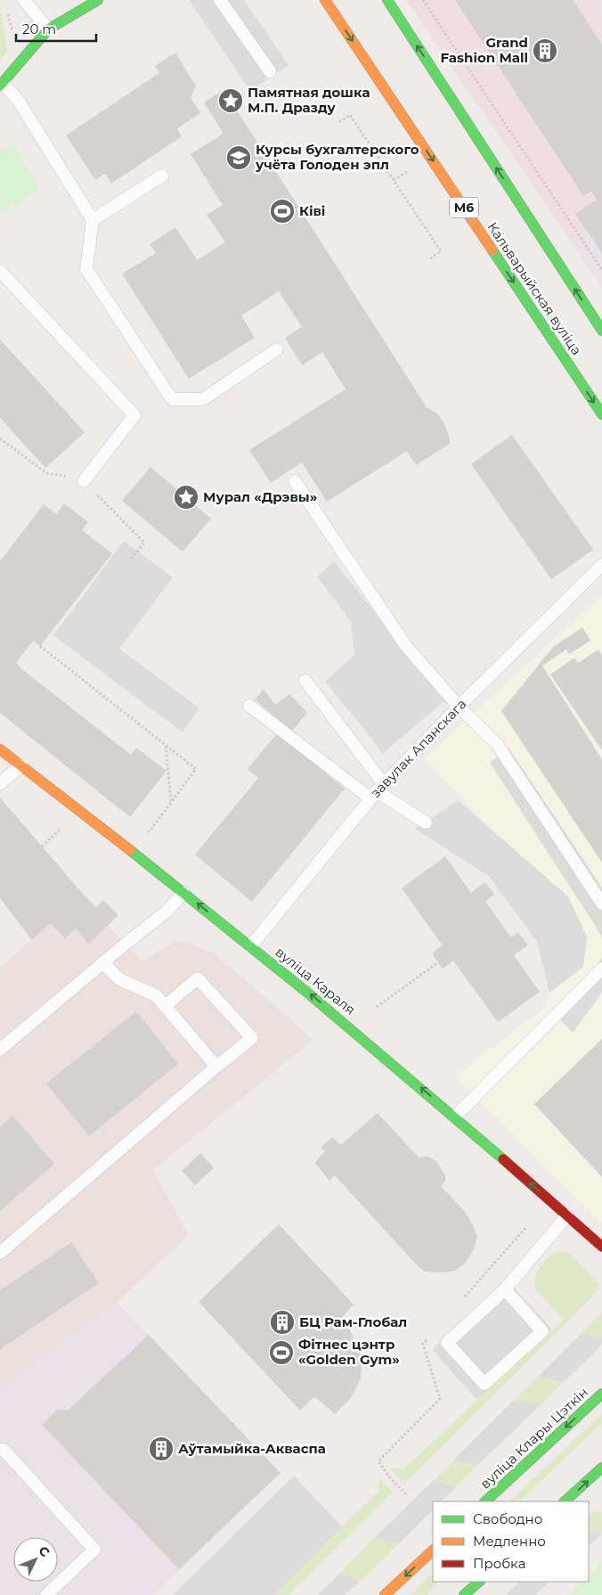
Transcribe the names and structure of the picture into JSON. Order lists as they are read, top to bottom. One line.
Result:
{"streets":{"main road":["М6","Кальварыйская вуліца","вуліца Караля","вуліца Клары Цэткін"],"lane":["завулак Апанскага"]},"crossings":[["завулак Апанскага","вуліца Караля"]],"one_way":["вуліца Караля"],"places":{"building":["Grand Fashion Mall","БЦ Рам-Глобал","Аўтамыйка-Акваспа"],"place":["Памятная дошка М.П. Дразду","Мурал «Дрэвы»"],"school or university":["Курсы бухгалтерского учёта Голоден эпл"],"sports":["Ківі","Фітнес цэнтр «Golden Gym»"]},"legend":["Свободно","Медленно","Пробка"],"scale_bar":"20 m","north":"top right"}
